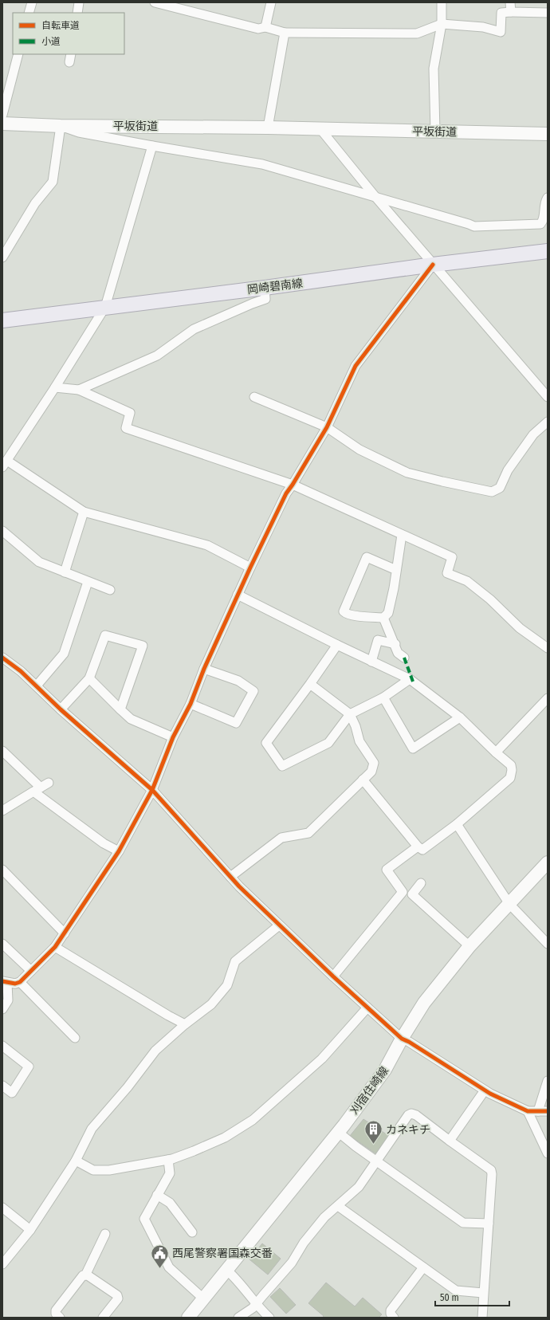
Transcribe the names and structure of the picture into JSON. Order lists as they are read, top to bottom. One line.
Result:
{"streets":{"main road":["平坂街道","岡崎碧南線","刈宿住崎線"]},"places":{"building":["カネキチ"],"public building":["西尾警察署国森交番"]},"legend":["自転車道","小道"],"scale_bar":"50 m"}
